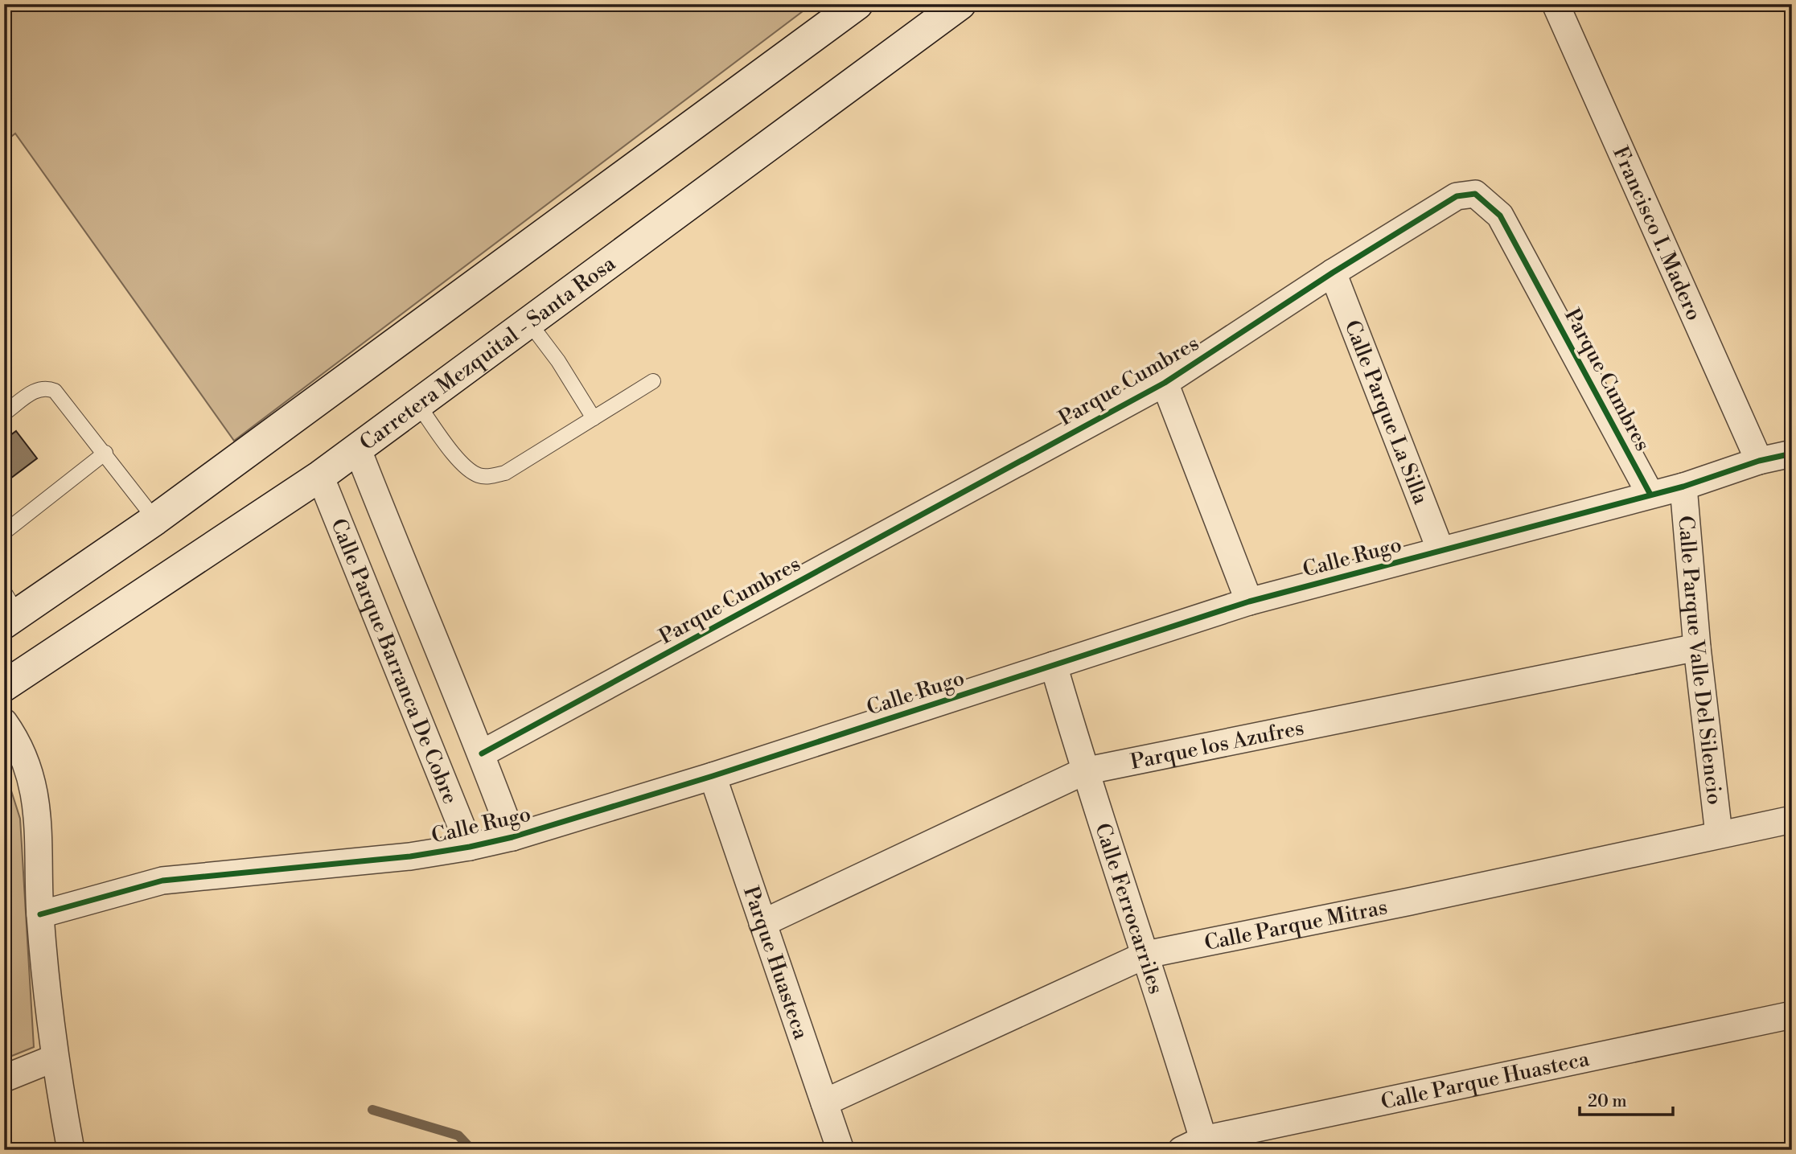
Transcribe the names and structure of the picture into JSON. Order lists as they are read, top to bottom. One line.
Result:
{"streets":{"main road":["Carretera Mezquital - Santa Rosa"],"street":["Francisco I. Madero","Parque Cumbres","Calle Parque La Silla","Calle Rugo","Calle Parque Valle Del Silencio","Calle Parque Barranca De Cobre","Parque los Azufres","Calle Ferrocarriles","Calle Parque Mitras","Parque Huasteca","Calle Parque Huasteca"]},"crossings":[["Francisco I. Madero","Calle Rugo"],["Carretera Mezquital - Santa Rosa","Calle Parque Barranca De Cobre"],["Parque Cumbres","Calle Parque La Silla"],["Parque Cumbres","Calle Rugo"],["Parque Cumbres","Calle Parque Barranca De Cobre"],["Calle Parque La Silla","Calle Rugo"],["Calle Rugo","Calle Parque Valle Del Silencio"],["Calle Rugo","Calle Parque Barranca De Cobre"],["Calle Rugo","Calle Ferrocarriles"],["Calle Rugo","Parque Huasteca"],["Calle Parque Valle Del Silencio","Parque los Azufres"],["Calle Parque Valle Del Silencio","Calle Parque Mitras"],["Parque los Azufres","Calle Ferrocarriles"],["Parque los Azufres","Parque Huasteca"],["Calle Ferrocarriles","Calle Parque Mitras"],["Calle Ferrocarriles","Calle Parque Huasteca"],["Calle Parque Mitras","Parque Huasteca"]],"scale_bar":"20 m"}
